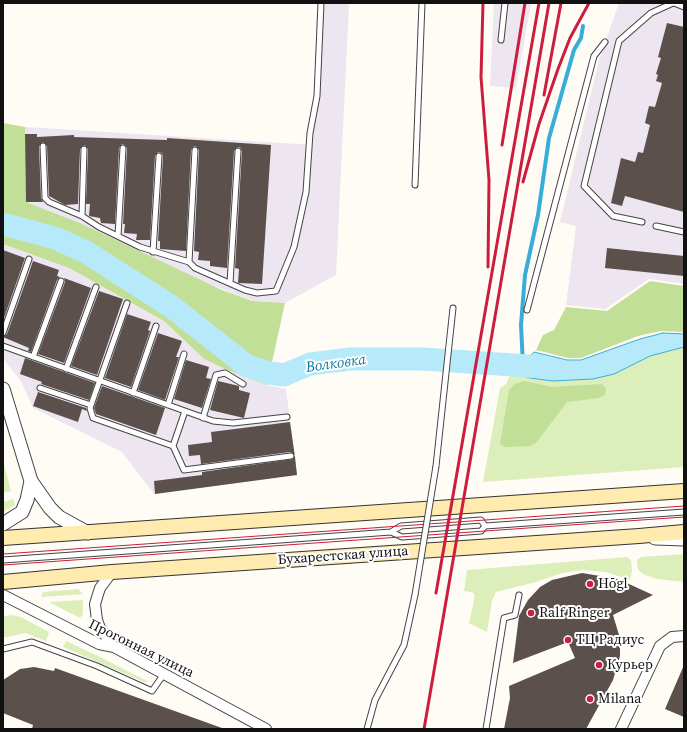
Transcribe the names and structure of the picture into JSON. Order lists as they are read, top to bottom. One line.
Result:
{"streets":{"main road":["Бухарестская улица"],"street":["Прогонная улица"]},"water":["Волковка"],"places":["Hōgl","Ralf Ringer","ТЦ Радиус","Курьер","Milana"]}
